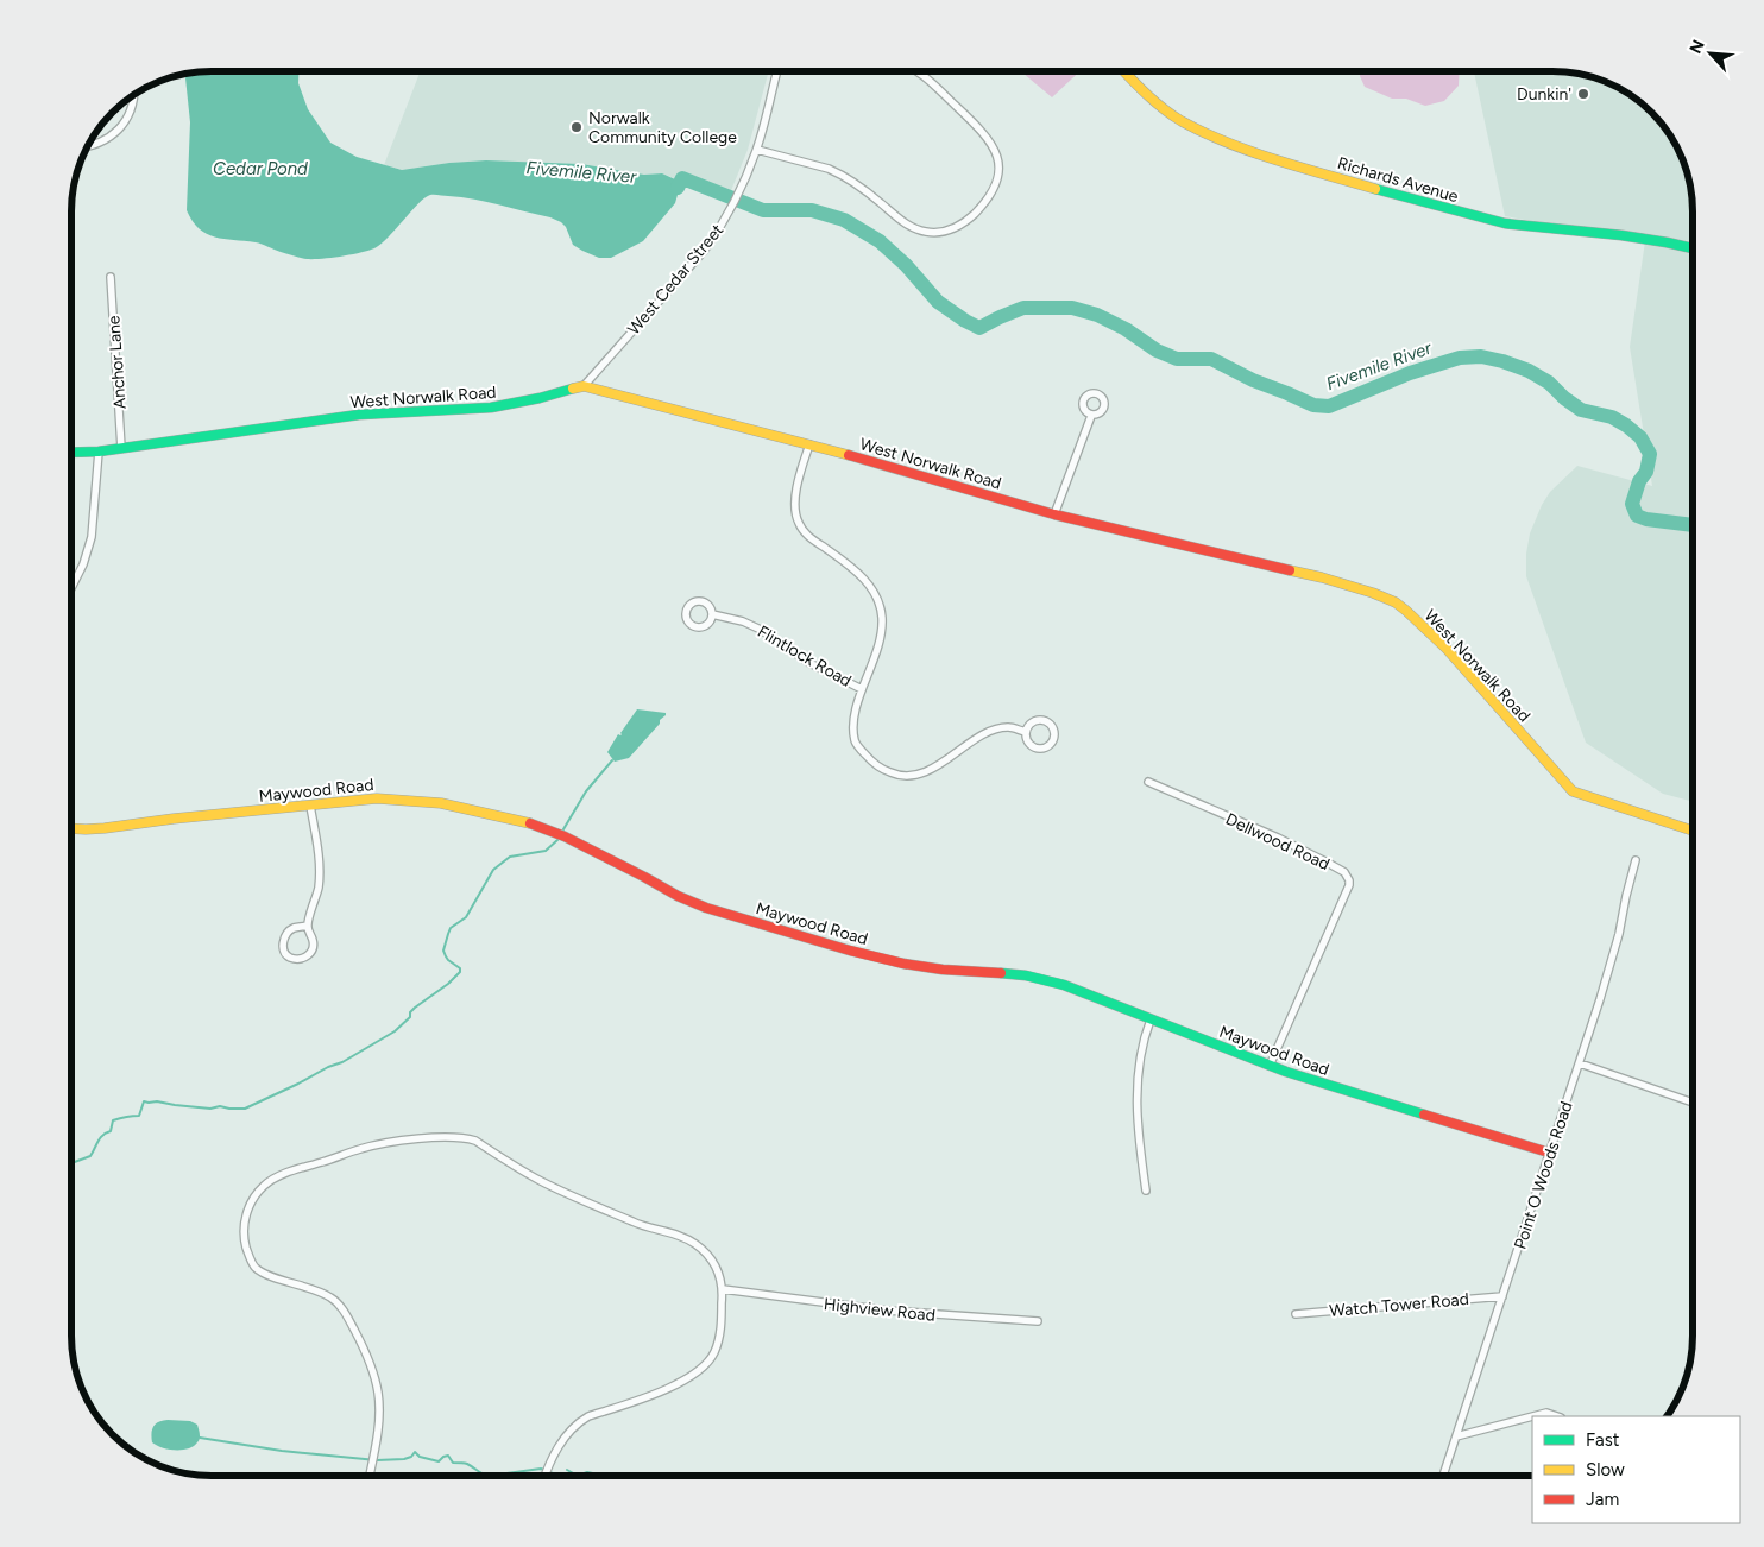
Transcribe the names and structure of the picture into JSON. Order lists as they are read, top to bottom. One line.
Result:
{"streets":{"street":["Richards Avenue","West Cedar Street","Anchor Lane","West Norwalk Road","Flintlock Road","Maywood Road","Dellwood Road","Point O Woods Road","Watch Tower Road","Highview Road"]},"crossings":[["West Cedar Street","West Norwalk Road"],["Anchor Lane","West Norwalk Road"],["Maywood Road","Dellwood Road"],["Maywood Road","Point O Woods Road"],["Point O Woods Road","Watch Tower Road"]],"water":["Cedar Pond","Fivemile River"],"places":["Dunkin'","Norwalk Community College"],"legend":["Fast","Slow","Jam"],"north":"top left"}
